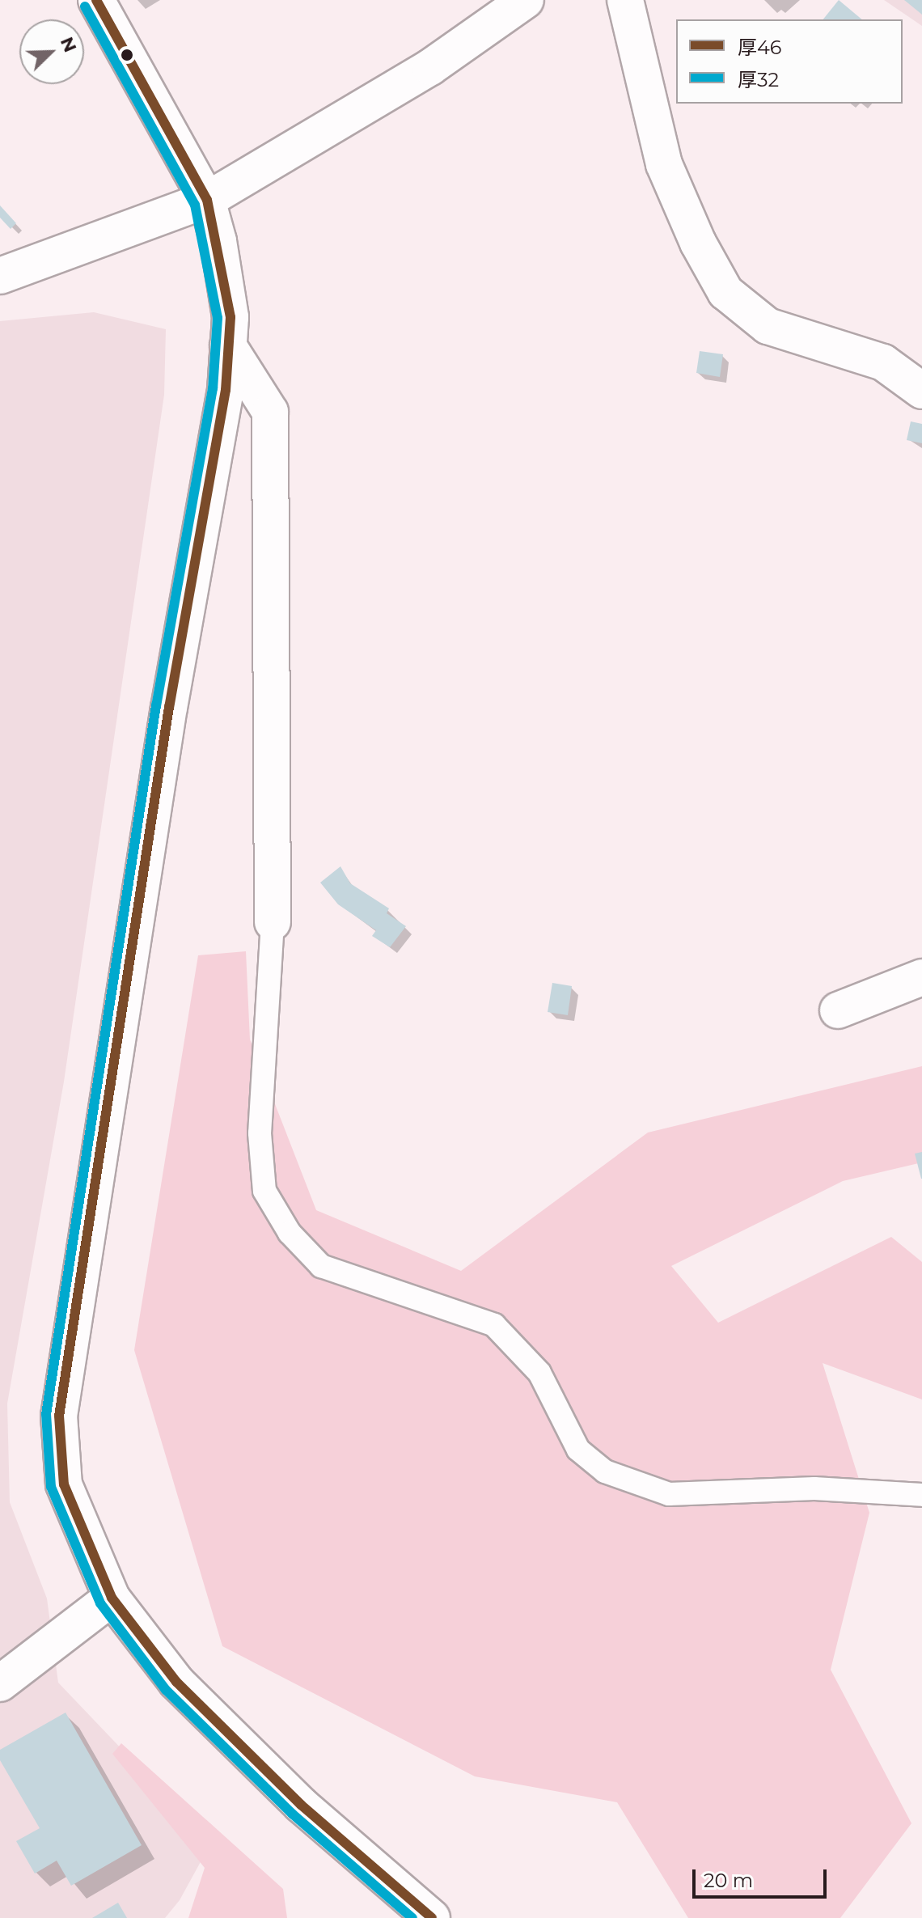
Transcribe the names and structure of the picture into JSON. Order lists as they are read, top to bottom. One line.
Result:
{"lines":["transit line 厚46","transit line 厚32"],"legend":["厚46","厚32"],"scale_bar":"20 m","north":"top right"}
